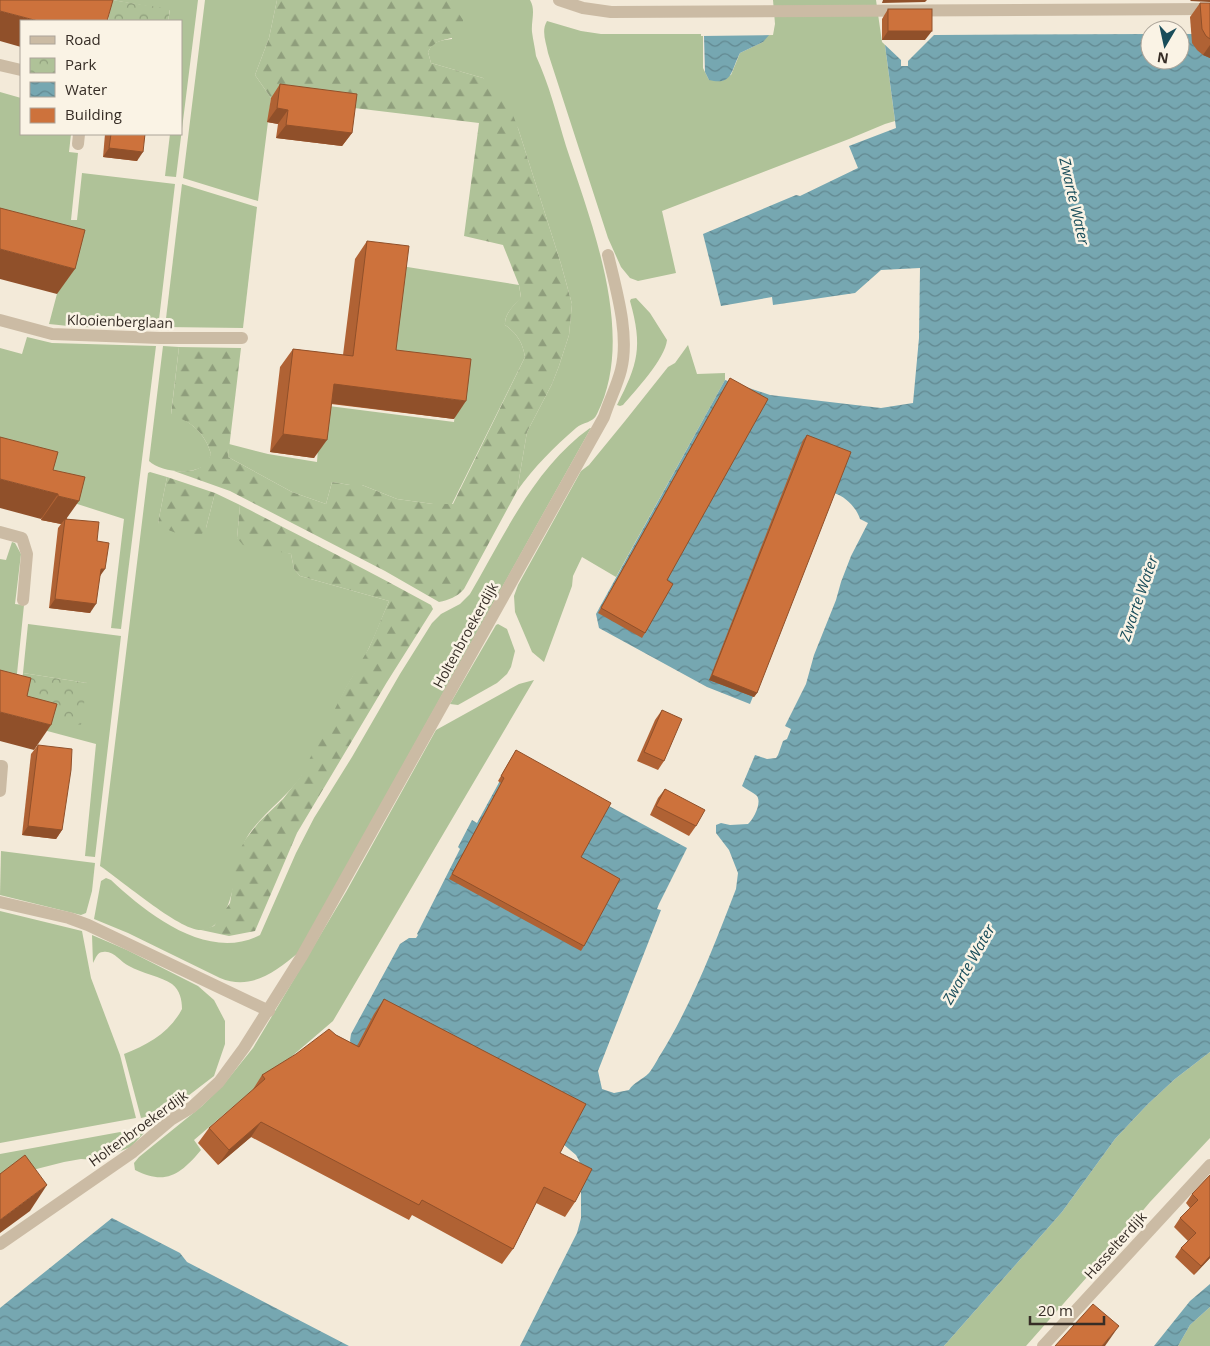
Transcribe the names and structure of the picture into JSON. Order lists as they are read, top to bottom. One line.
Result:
{"streets":{"street":["Klooienberglaan","Holtenbroekerdijk","Hasselterdijk"]},"water":["Zwarte Water"],"legend":["Road","Park","Water","Building"],"scale_bar":"20 m","north":"bottom"}
